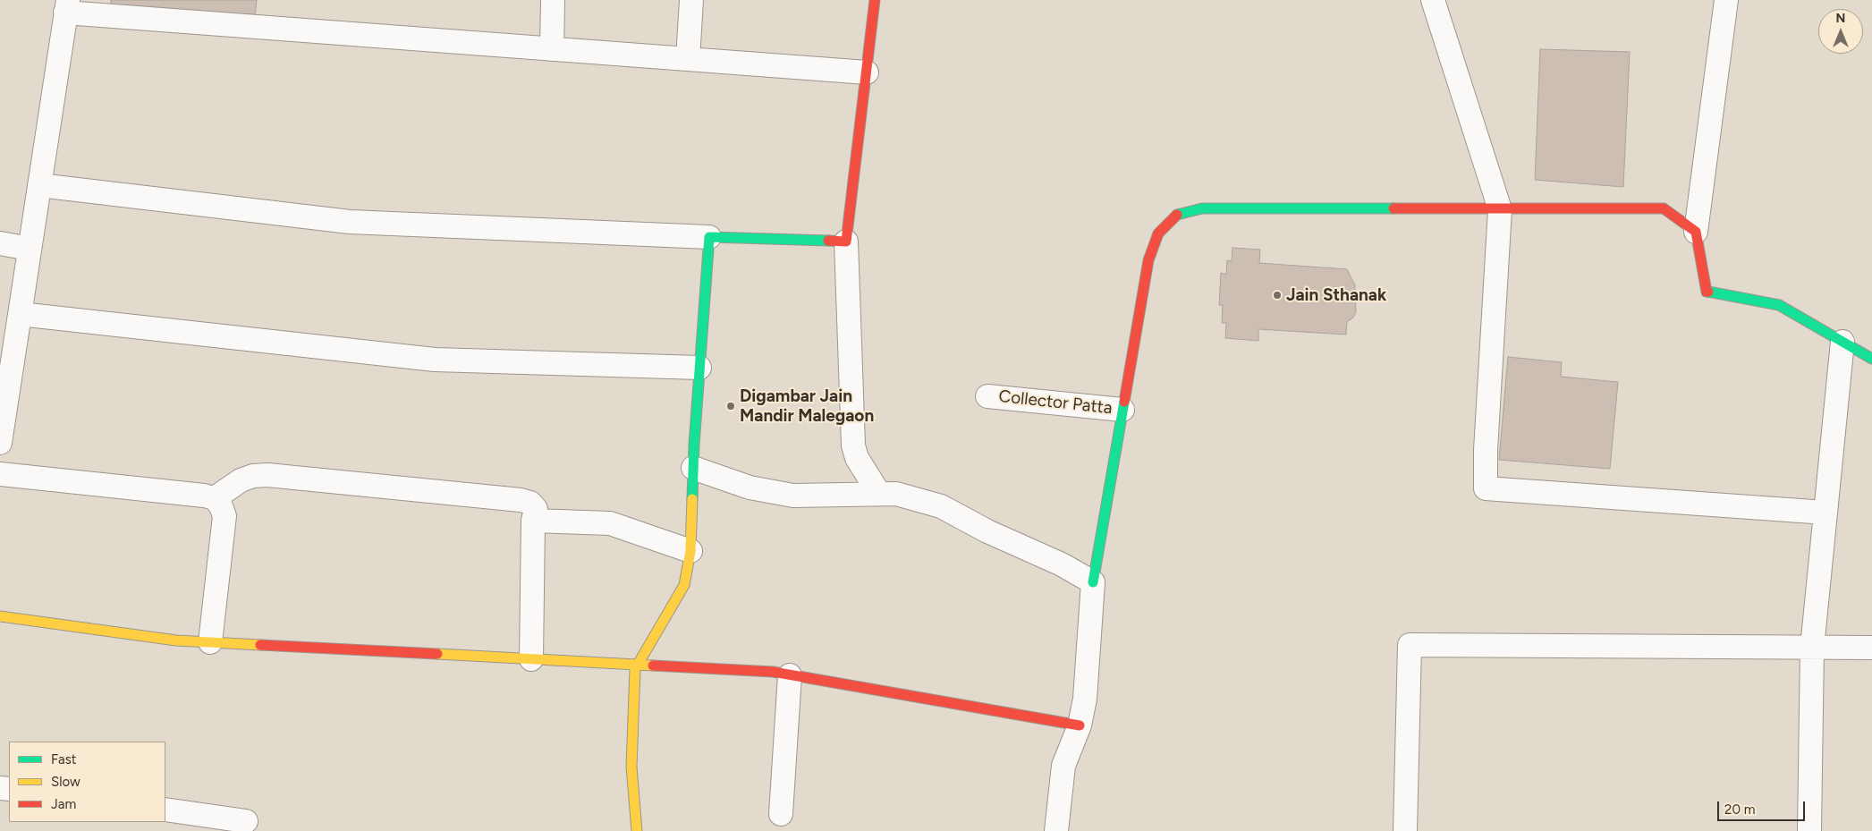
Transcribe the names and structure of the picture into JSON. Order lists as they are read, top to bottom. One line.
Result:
{"streets":{"street":["Collector Patta"]},"places":["Jain Sthanak","Digambar Jain Mandir Malegaon"],"legend":["Fast","Slow","Jam"],"scale_bar":"20 m","north":"top"}
